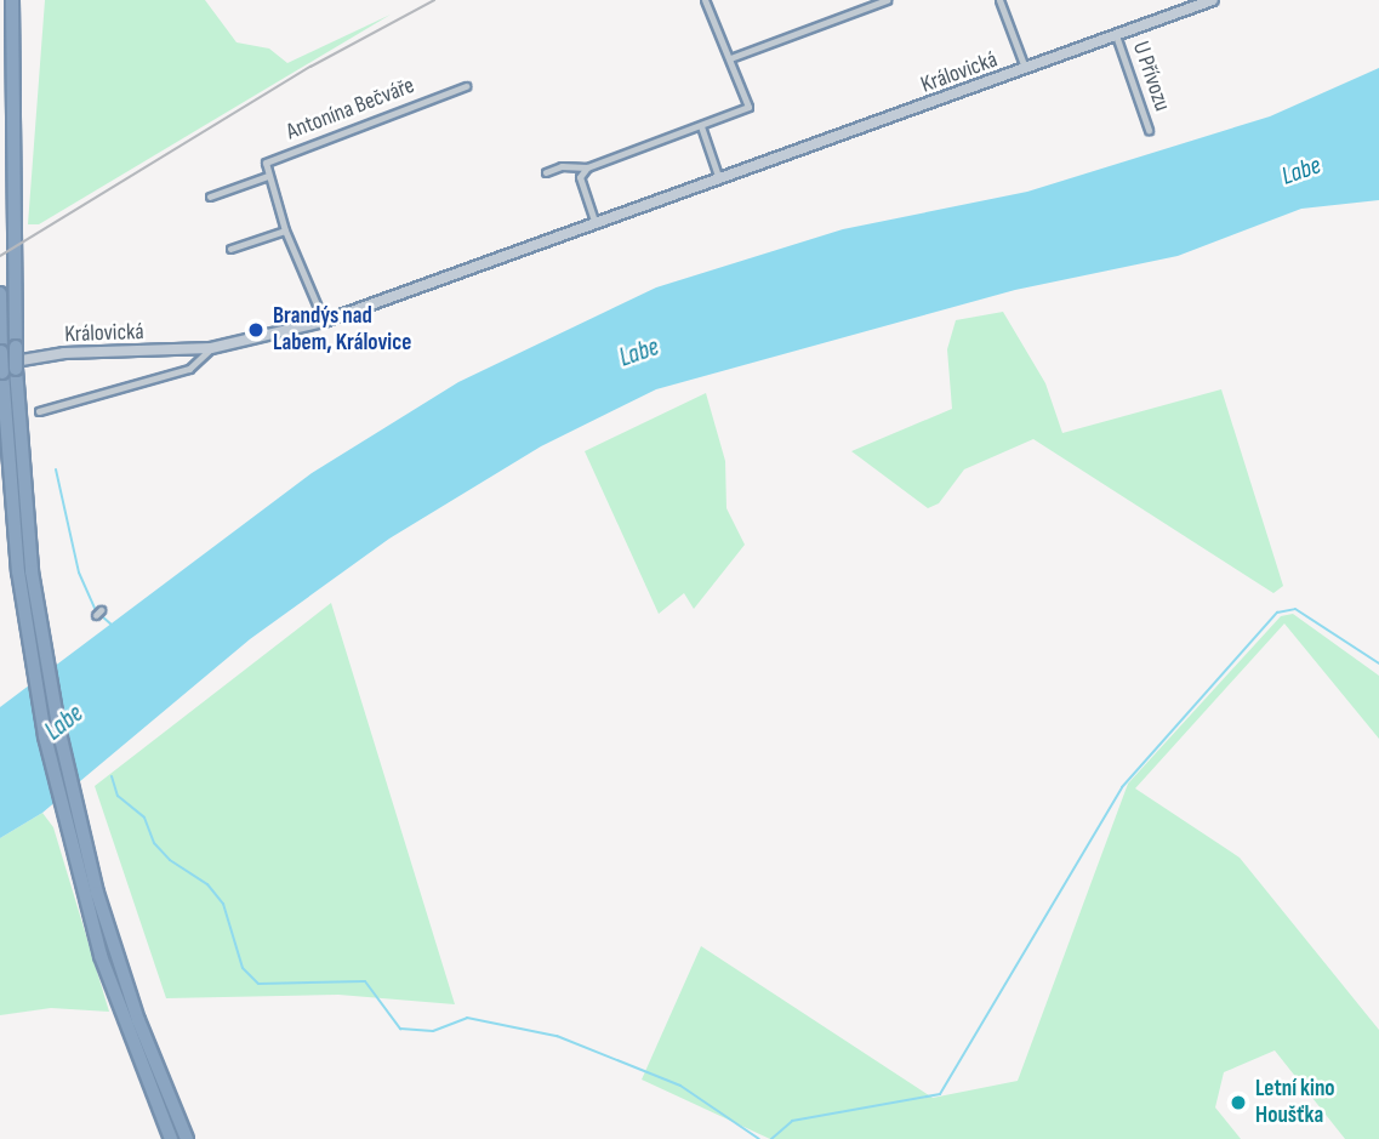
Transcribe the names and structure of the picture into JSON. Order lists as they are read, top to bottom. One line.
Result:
{"streets":{"main road":["Královická"],"street":["U Přívozu","Antonína Bečváře"]},"crossings":[["Královická","U Přívozu"]],"water":["Labe"],"places":["Brandýs nad Labem, Královice","Letní kino Houšťka"]}
